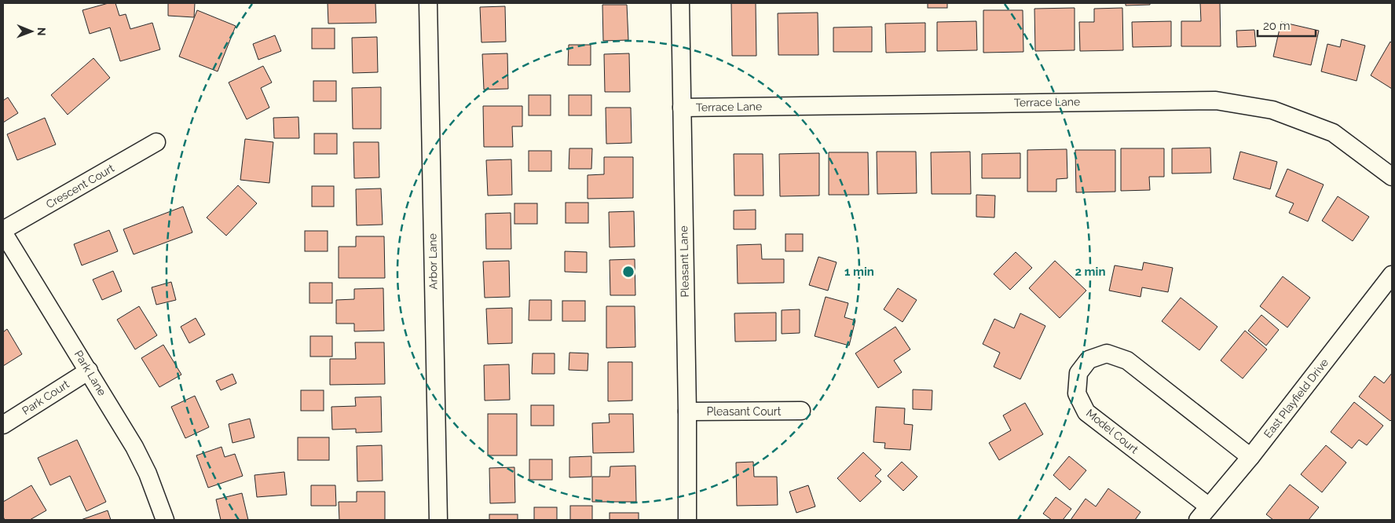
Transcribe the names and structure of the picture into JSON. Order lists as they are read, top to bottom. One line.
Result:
{"streets":{"street":["Terrace Lane","Crescent Court","Arbor Lane","Pleasant Lane","Park Lane","Park Court","East Playfield Drive","Pleasant Court","Model Court"]},"crossings":[["Terrace Lane","Pleasant Lane"],["Crescent Court","Park Lane"],["Pleasant Lane","Pleasant Court"],["Park Lane","Park Court"],["East Playfield Drive","Model Court"]],"scale_bar":"20 m","north":"right","rings":["1 min","2 min"]}
